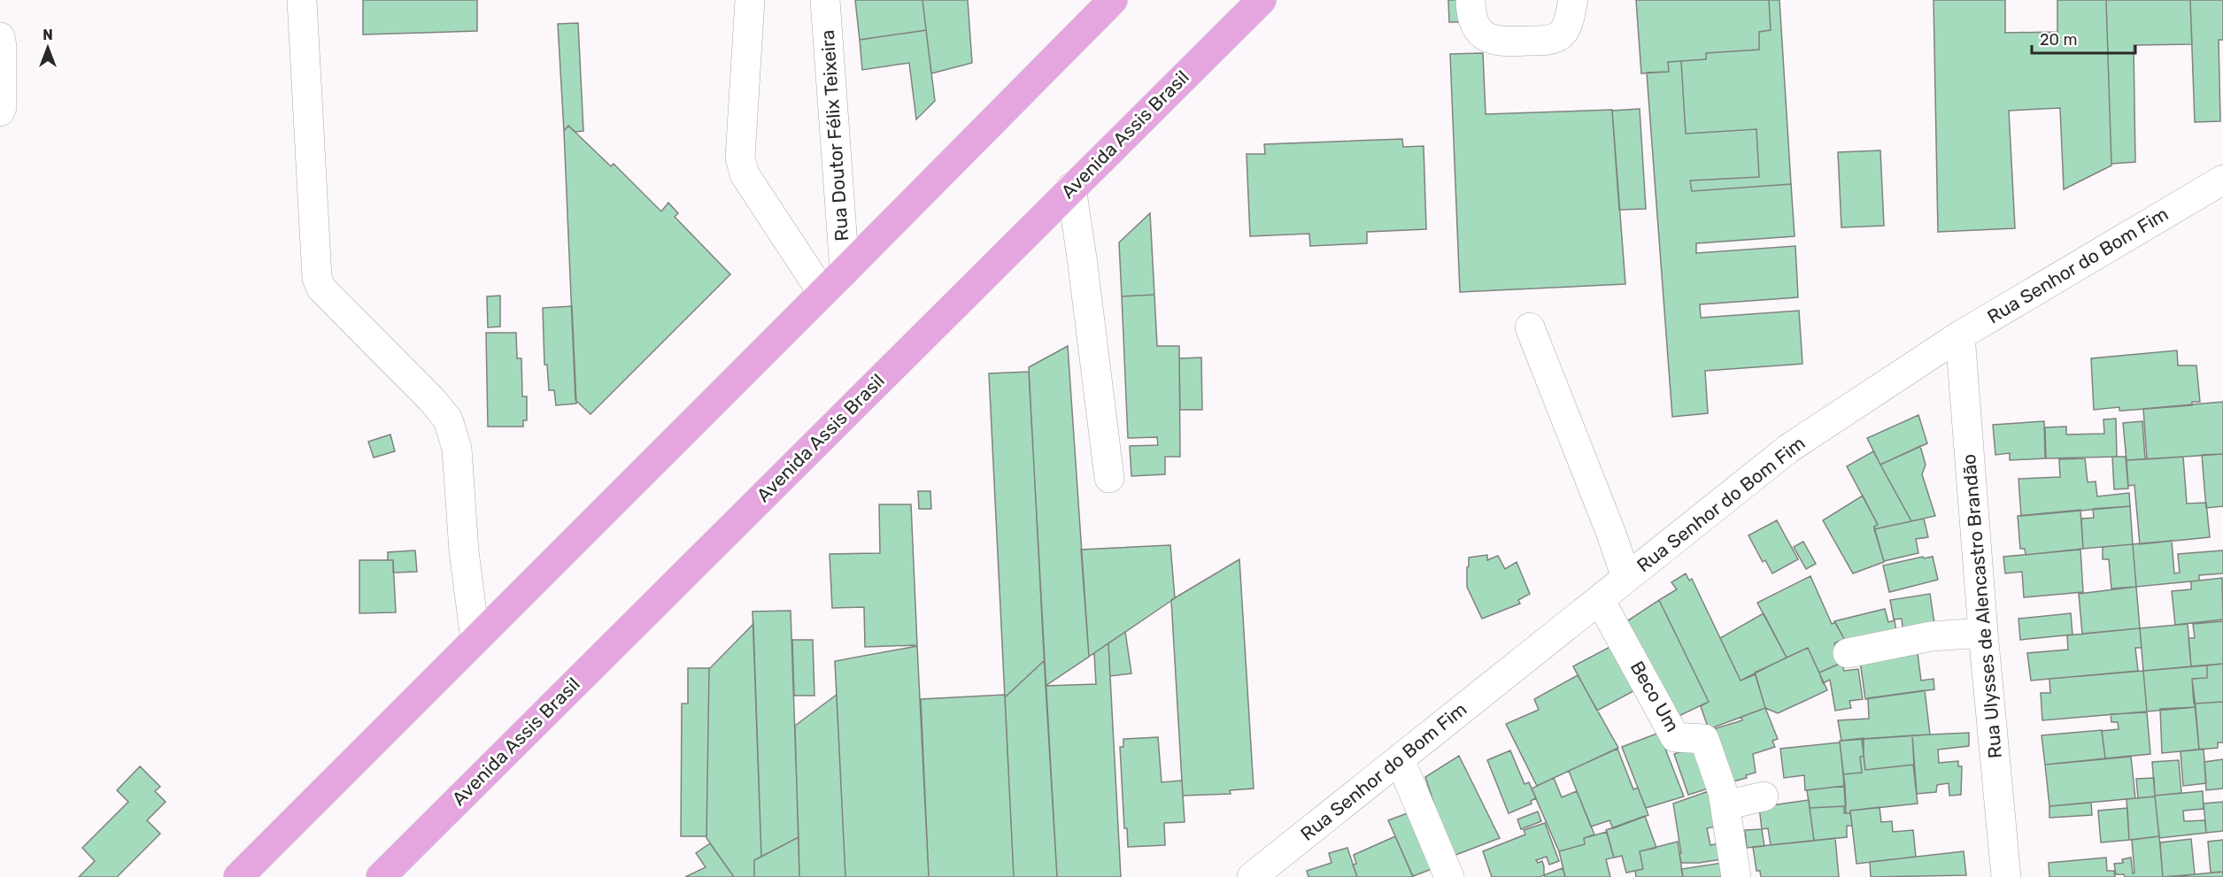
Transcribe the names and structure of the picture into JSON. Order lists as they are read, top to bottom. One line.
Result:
{"streets":{"main road":["Avenida Assis Brasil"],"street":["Rua Doutor Félix Teixeira","Rua Senhor do Bom Fim","Rua Ulysses de Alencastro Brandão","Beco Um"]},"crossings":[["Rua Senhor do Bom Fim","Rua Ulysses de Alencastro Brandão"],["Rua Senhor do Bom Fim","Beco Um"]],"scale_bar":"20 m","north":"top"}
